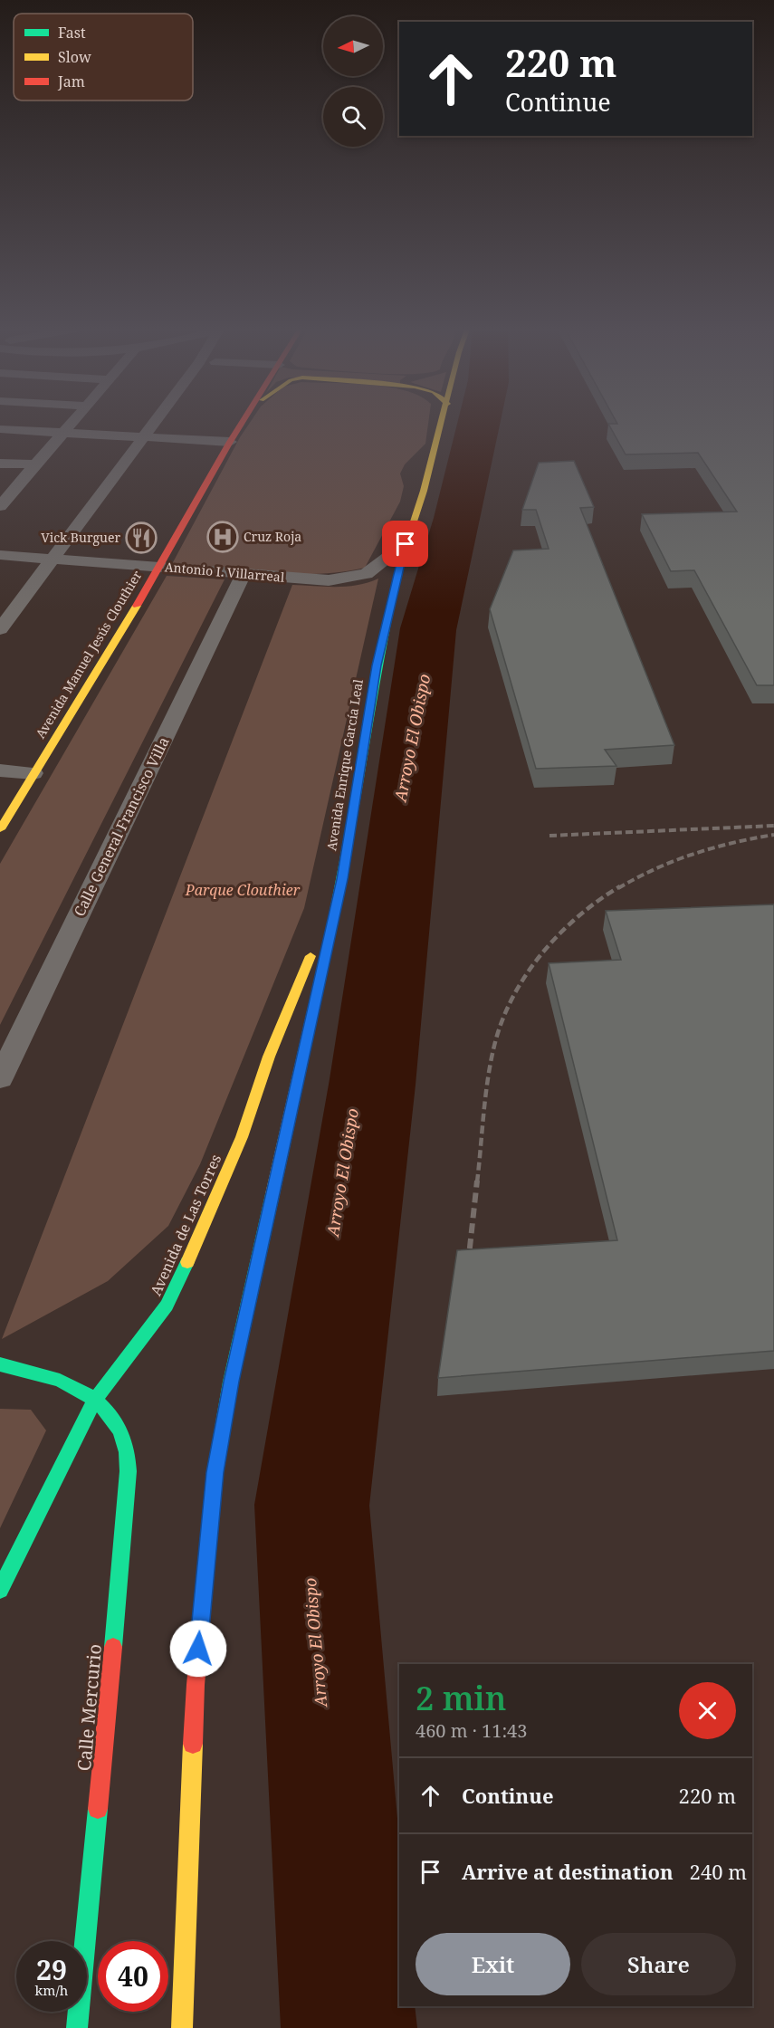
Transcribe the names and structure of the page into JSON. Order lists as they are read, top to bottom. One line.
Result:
{"streets":{"street":["Antonio I. Villarreal","Avenida Manuel Jesús Clouthier","Avenida Enrique García Leal","Calle General Francisco Villa","Avenida de Las Torres","Calle Mercurio"]},"crossings":[["Antonio I. Villarreal","Avenida Manuel Jesús Clouthier"],["Antonio I. Villarreal","Avenida Enrique García Leal"],["Antonio I. Villarreal","Calle General Francisco Villa"],["Avenida Enrique García Leal","Avenida de Las Torres"],["Avenida de Las Torres","Calle Mercurio"]],"water":["Arroyo El Obispo"],"parks":["Parque Clouthier"],"places":{"hospital":["Cruz Roja"],"restaurant":["Vick Burguer"]},"legend":["Fast","Slow","Jam"],"north":"left","page":{"turn":["220 m","Continue"],"heading":["2 min","460 m · 11:43"],"list":[{"name":"Continue","value":"220 m"},{"name":"Arrive at destination","value":"240 m"}],"buttons":["Exit","Share"],"speed":"29 km/h","limit":"40"}}
